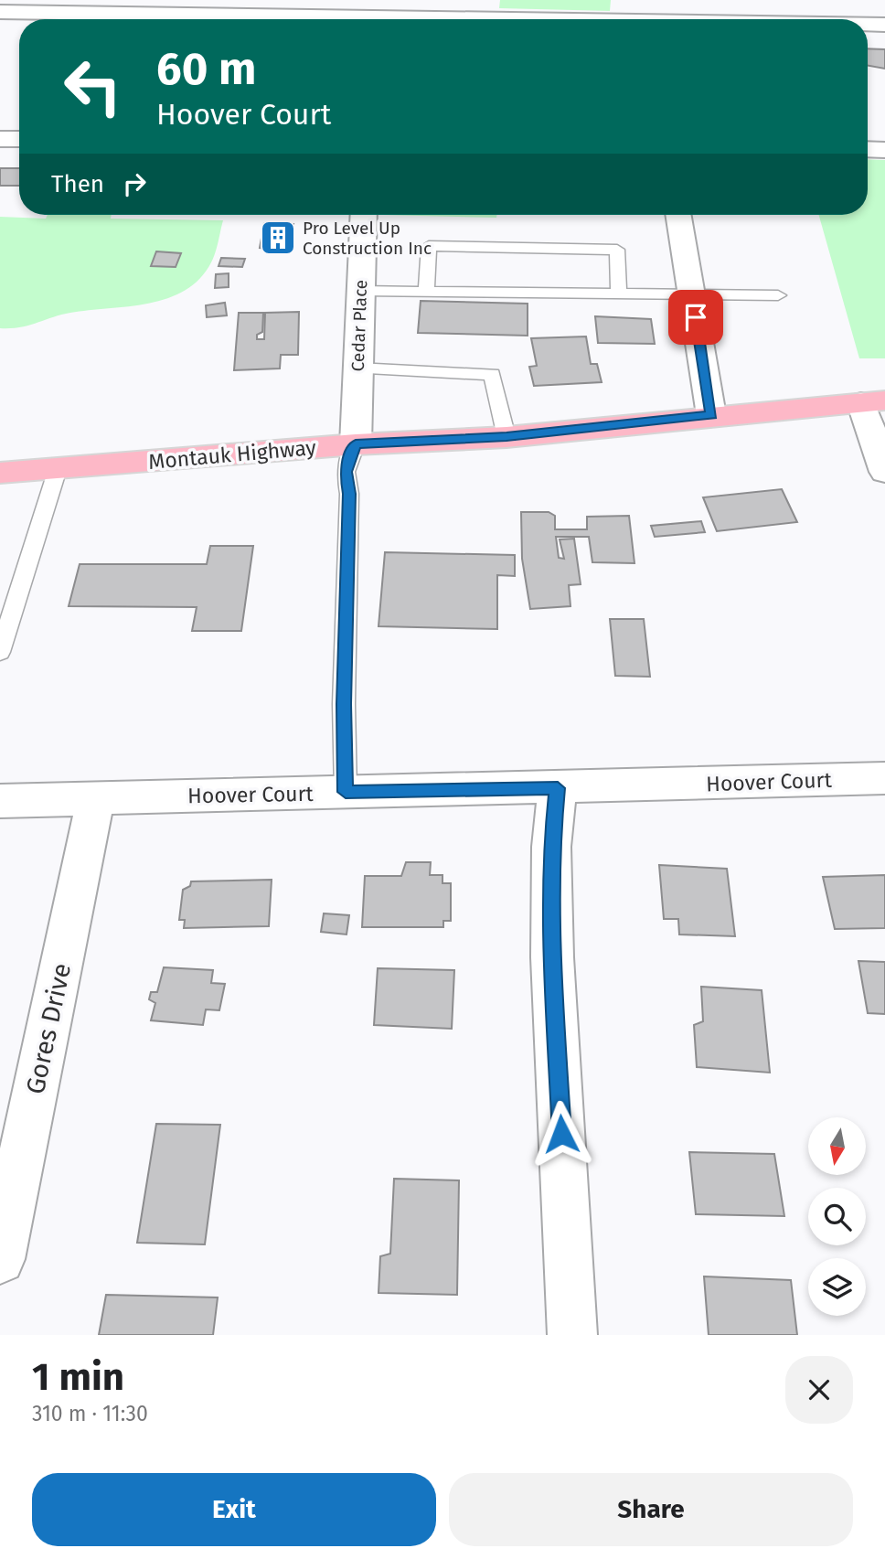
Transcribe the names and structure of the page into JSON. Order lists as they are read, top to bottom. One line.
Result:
{"streets":{"main road":["Montauk Highway"],"street":["Cedar Place","Hoover Court","Gores Drive"]},"crossings":[["Cedar Place","Montauk Highway"],["Hoover Court","Gores Drive"]],"places":{"building":["Pro Level Up Construction Inc"]},"north":"bottom","page":{"turn":["60 m","Hoover Court"],"then":"Then","heading":["1 min","310 m · 11:30"],"buttons":["Exit","Share"]}}
